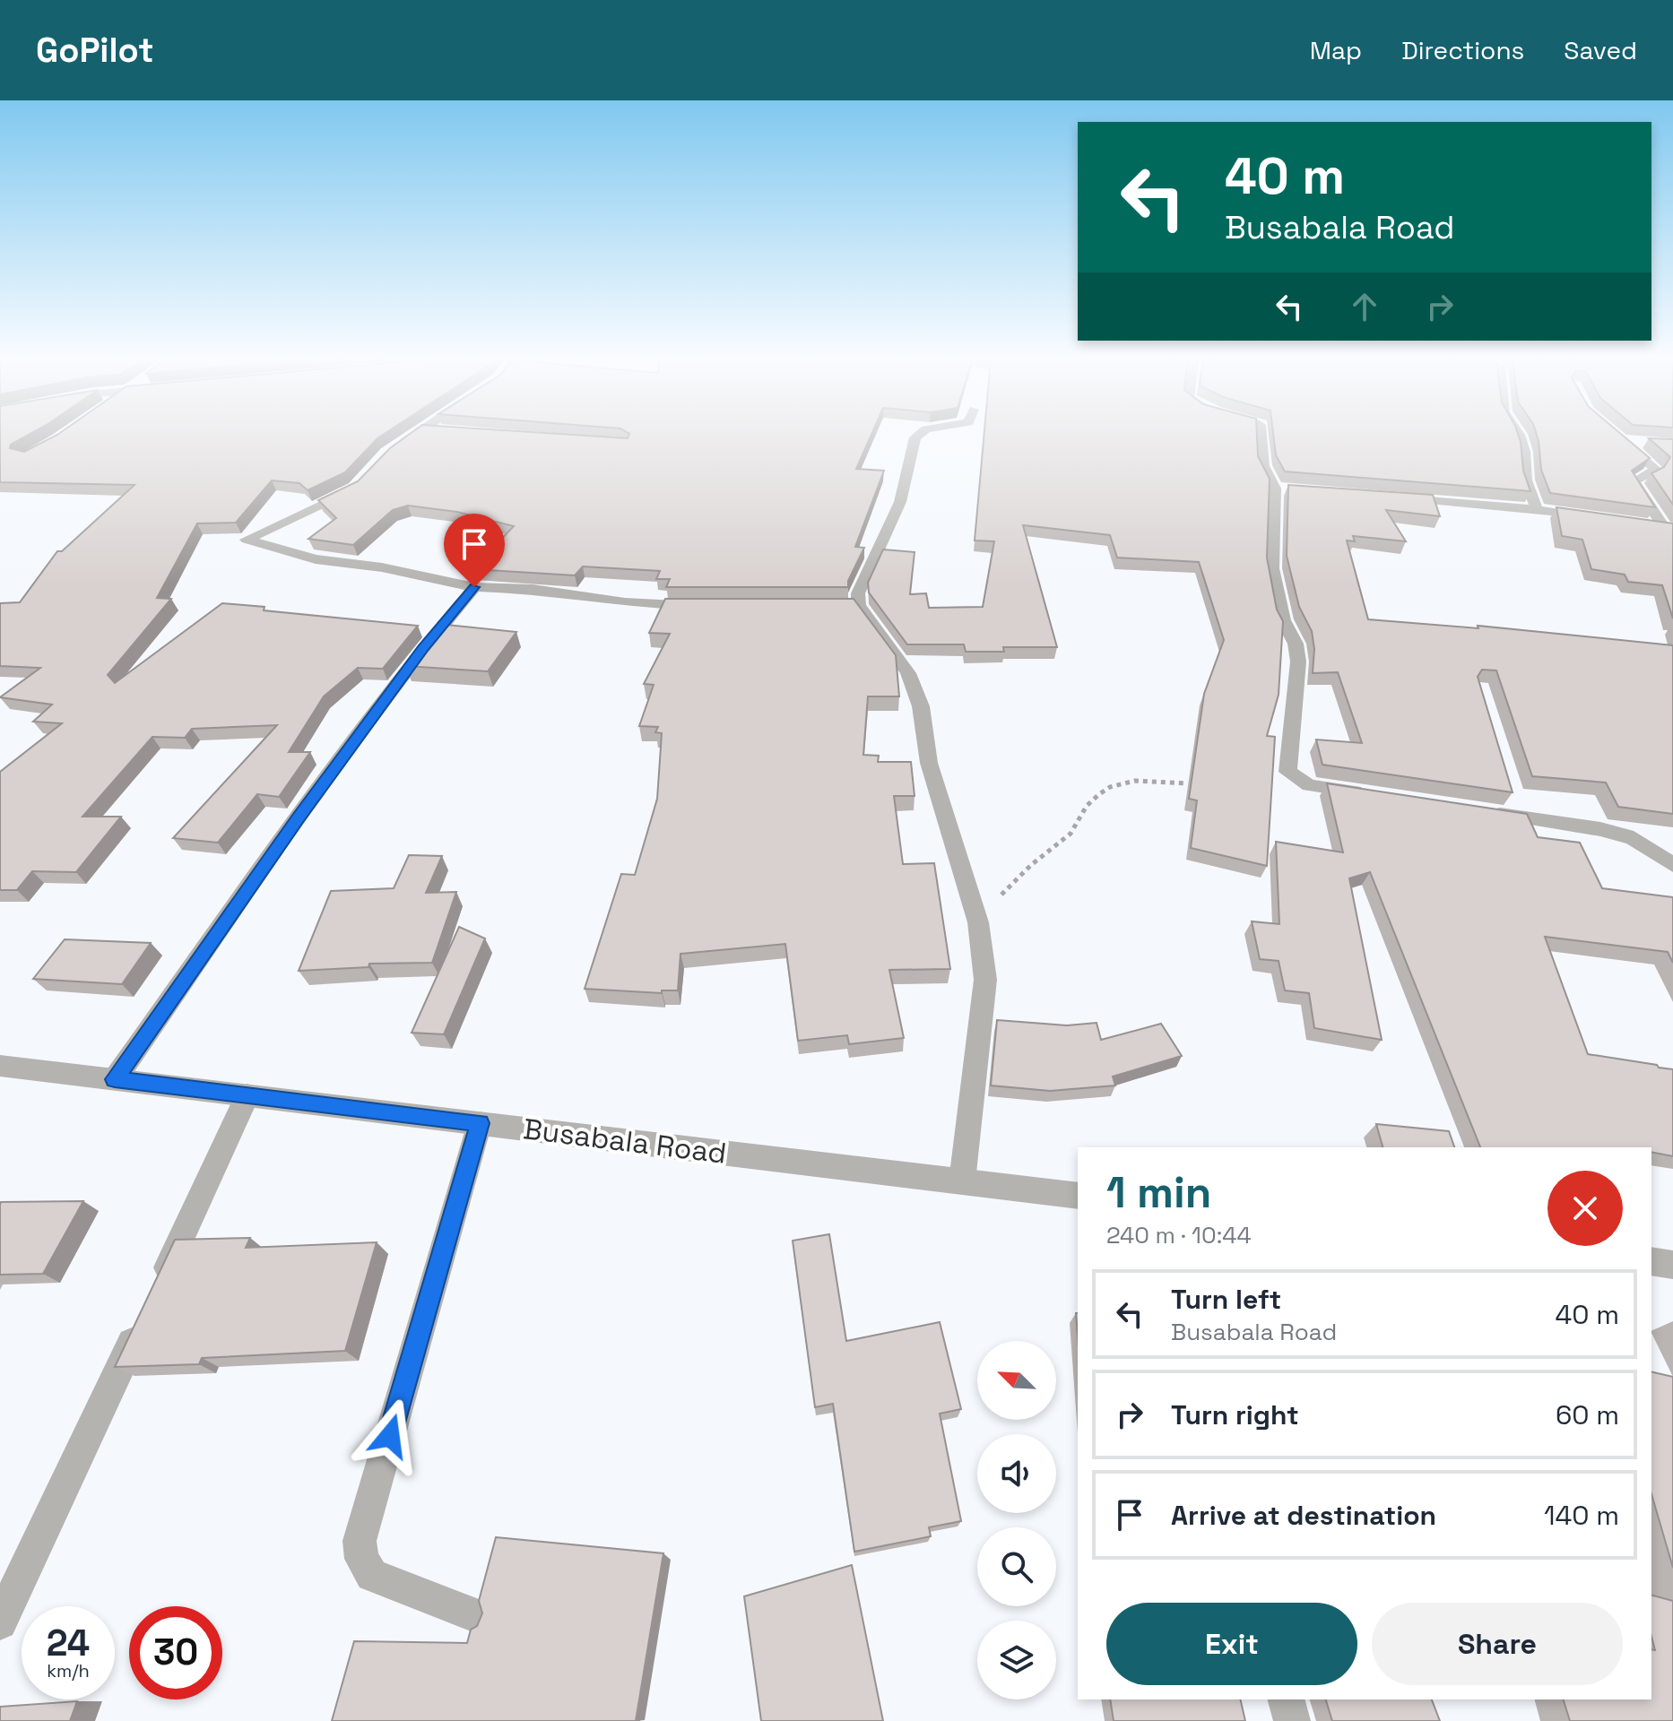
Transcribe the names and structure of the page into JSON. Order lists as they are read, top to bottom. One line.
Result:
{"streets":{"street":["Busabala Road"]},"north":"top left","page":{"header":"GoPilot","nav":["Map","Directions","Saved"],"turn":["40 m","Busabala Road"],"heading":["1 min","240 m · 10:44"],"list":[{"name":"Turn left","note":"Busabala Road","value":"40 m"},{"name":"Turn right","value":"60 m"},{"name":"Arrive at destination","value":"140 m"}],"buttons":["Exit","Share"],"speed":"24 km/h","limit":"30"}}
